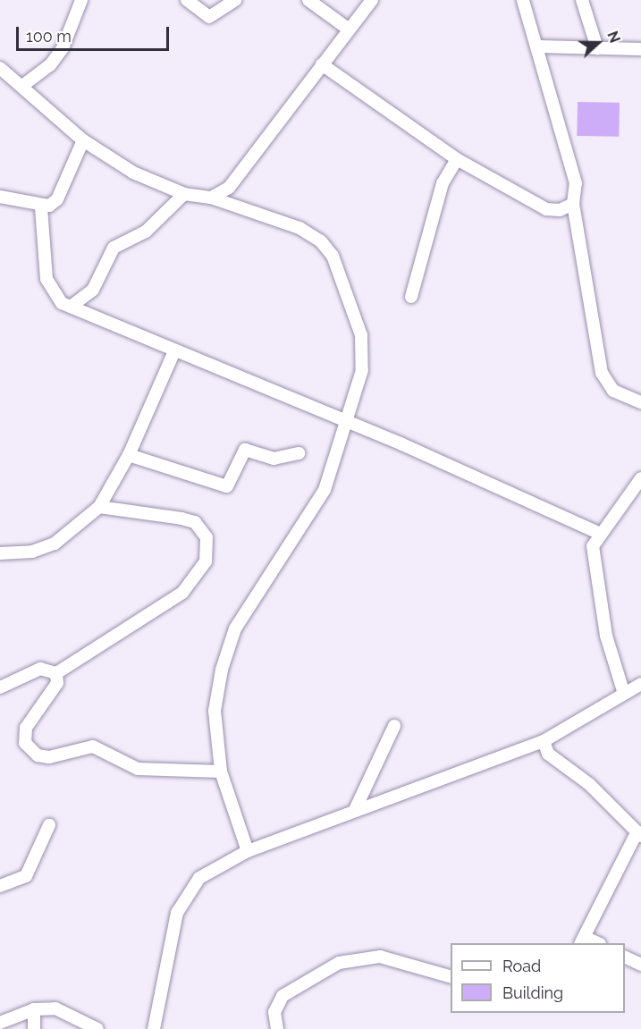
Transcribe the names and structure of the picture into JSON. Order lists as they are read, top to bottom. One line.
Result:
{"legend":["Road","Building"],"scale_bar":"100 m","north":"right"}
